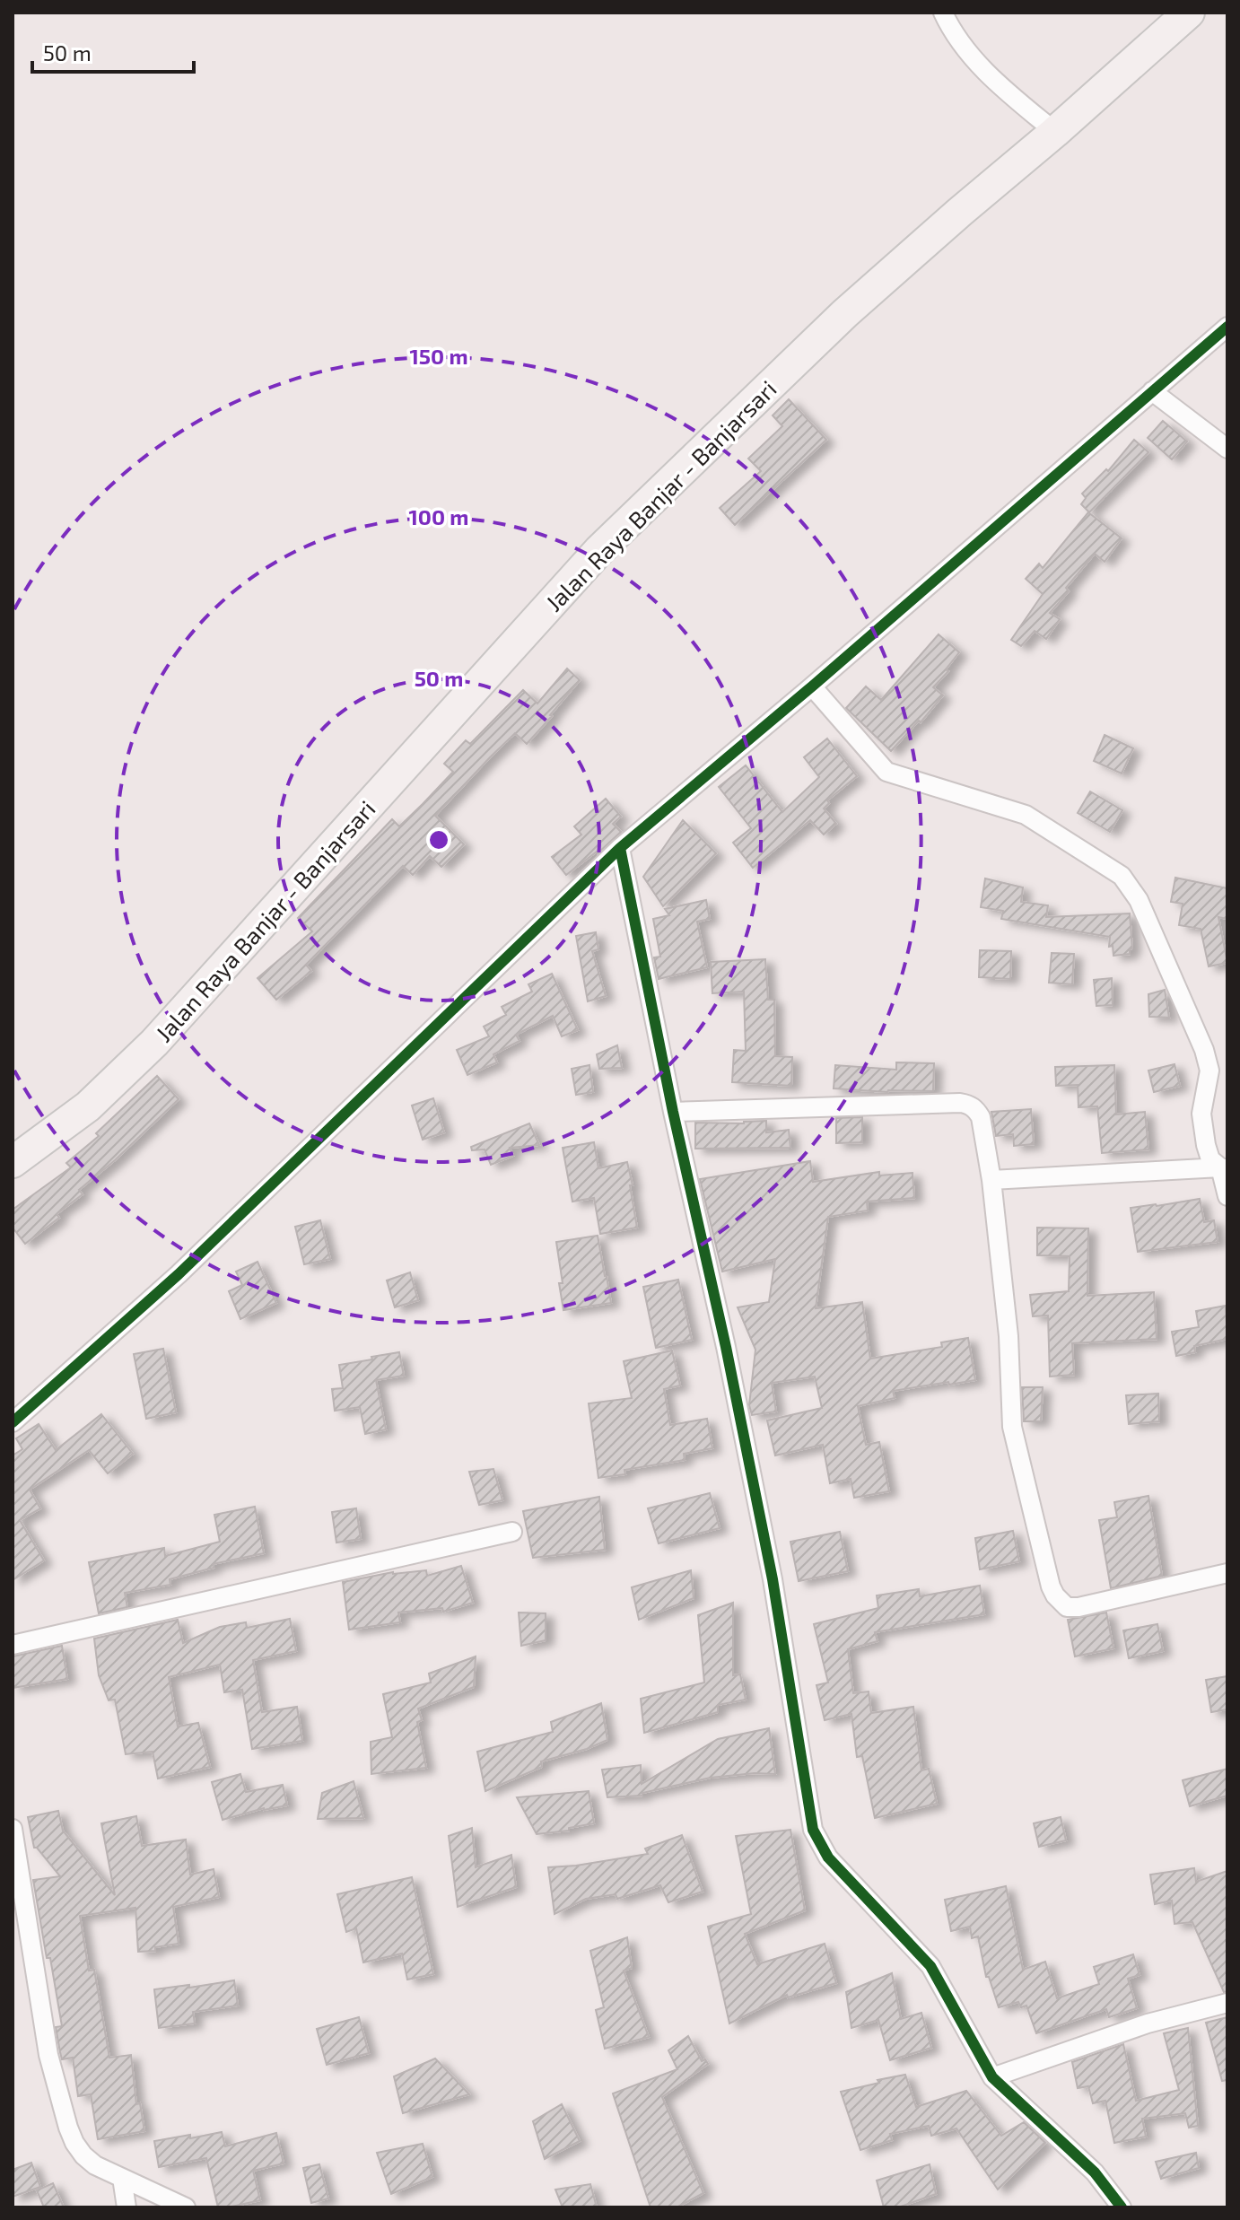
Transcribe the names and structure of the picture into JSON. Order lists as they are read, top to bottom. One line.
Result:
{"streets":{"highway":["Jalan Raya Banjar - Banjarsari"]},"scale_bar":"50 m","rings":["150 m","100 m","50 m"]}
